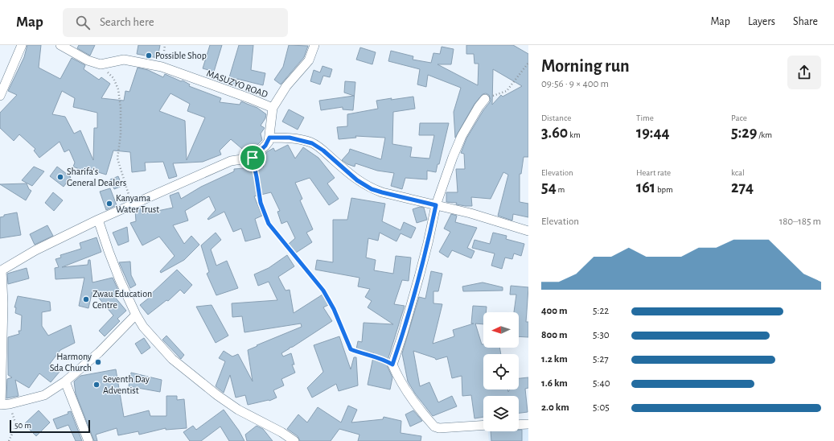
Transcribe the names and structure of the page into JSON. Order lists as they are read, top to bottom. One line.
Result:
{"streets":{"street":["MASUZYO ROAD"]},"places":["Possible Shop","Sharifa's General Dealers","Kanyama Water Trust","Zwau Education Centre","Harmony Sda Church","Seventh Day Adventist"],"scale_bar":"50 m","north":"left","page":{"header":"Map","search":"Search here","nav":["Map","Layers","Share"],"heading":["Morning run","09:56 · 9 × 400 m"],"stats":[["Distance","3.60 km"],["Time","19:44"],["Pace","5:29 /km"],["Elevation","54 m"],["Heart rate","161 bpm"],["kcal","274"]],"chart":["Elevation","180–185 m"],"list":[{"name":"400 m","note":"5:22"},{"name":"800 m","note":"5:30"},{"name":"1.2 km","note":"5:27"},{"name":"1.6 km","note":"5:40"},{"name":"2.0 km","note":"5:05"}],"scale":"50 m"}}
